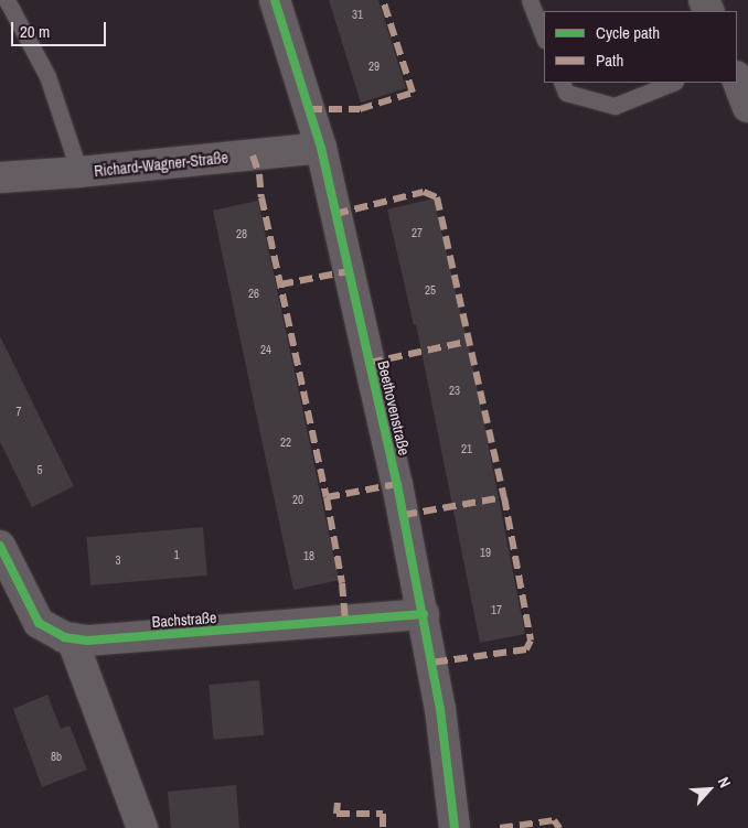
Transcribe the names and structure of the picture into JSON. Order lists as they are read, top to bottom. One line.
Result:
{"streets":{"street":["Richard-Wagner-Straße","Beethovenstraße","Bachstraße"]},"crossings":[["Richard-Wagner-Straße","Beethovenstraße"],["Beethovenstraße","Bachstraße"]],"house_numbers":["31","29","27","28","25","26","24","23","7","22","21","5","20","19","1","18","3","17","8b"],"legend":["Cycle path","Path"],"scale_bar":"20 m","north":"top right"}
